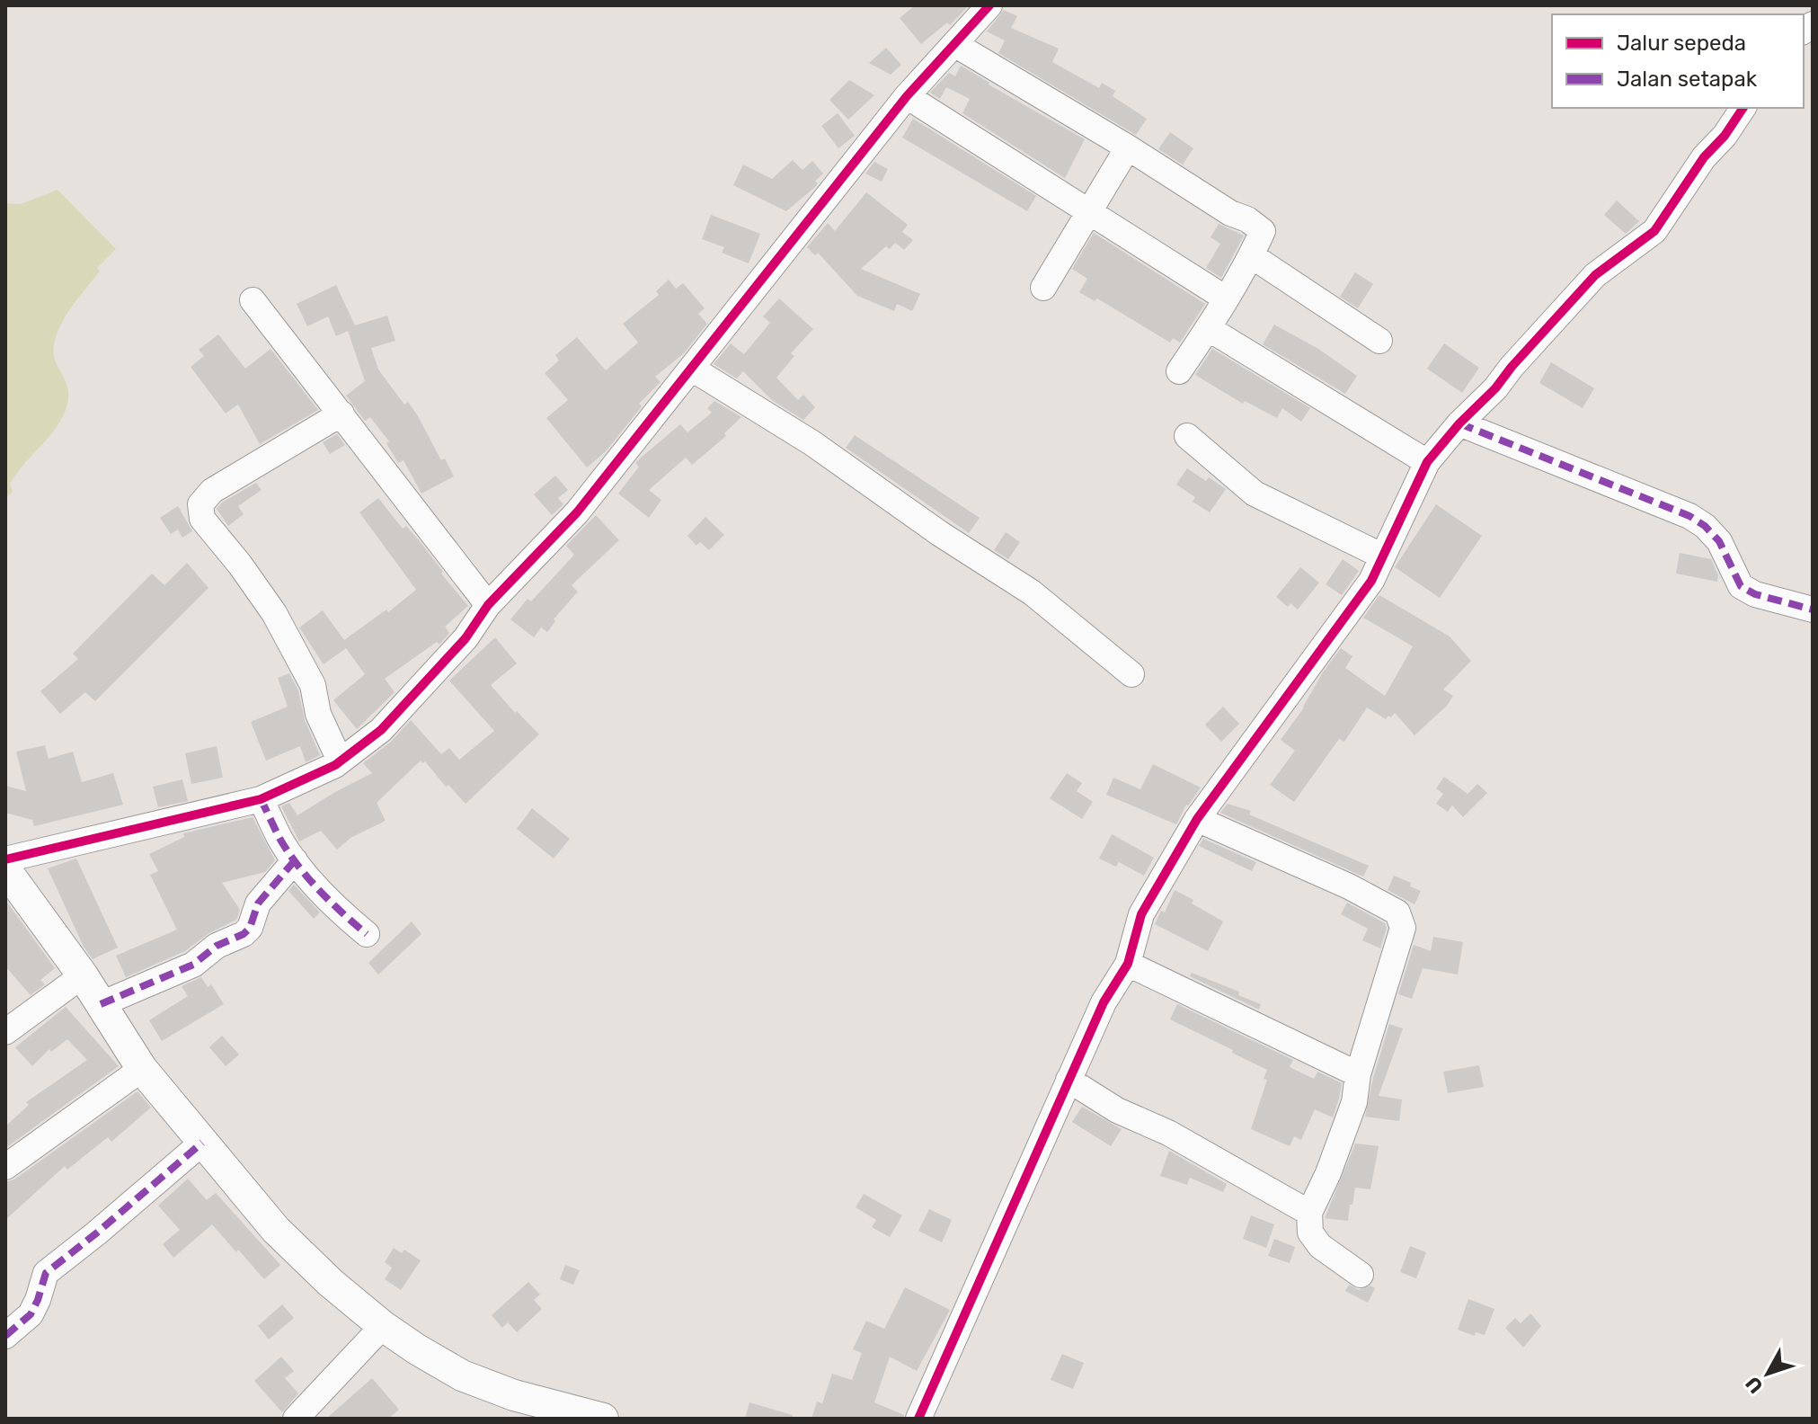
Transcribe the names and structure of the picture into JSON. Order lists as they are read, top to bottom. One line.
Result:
{"legend":["Jalur sepeda","Jalan setapak"],"north":"bottom left"}
